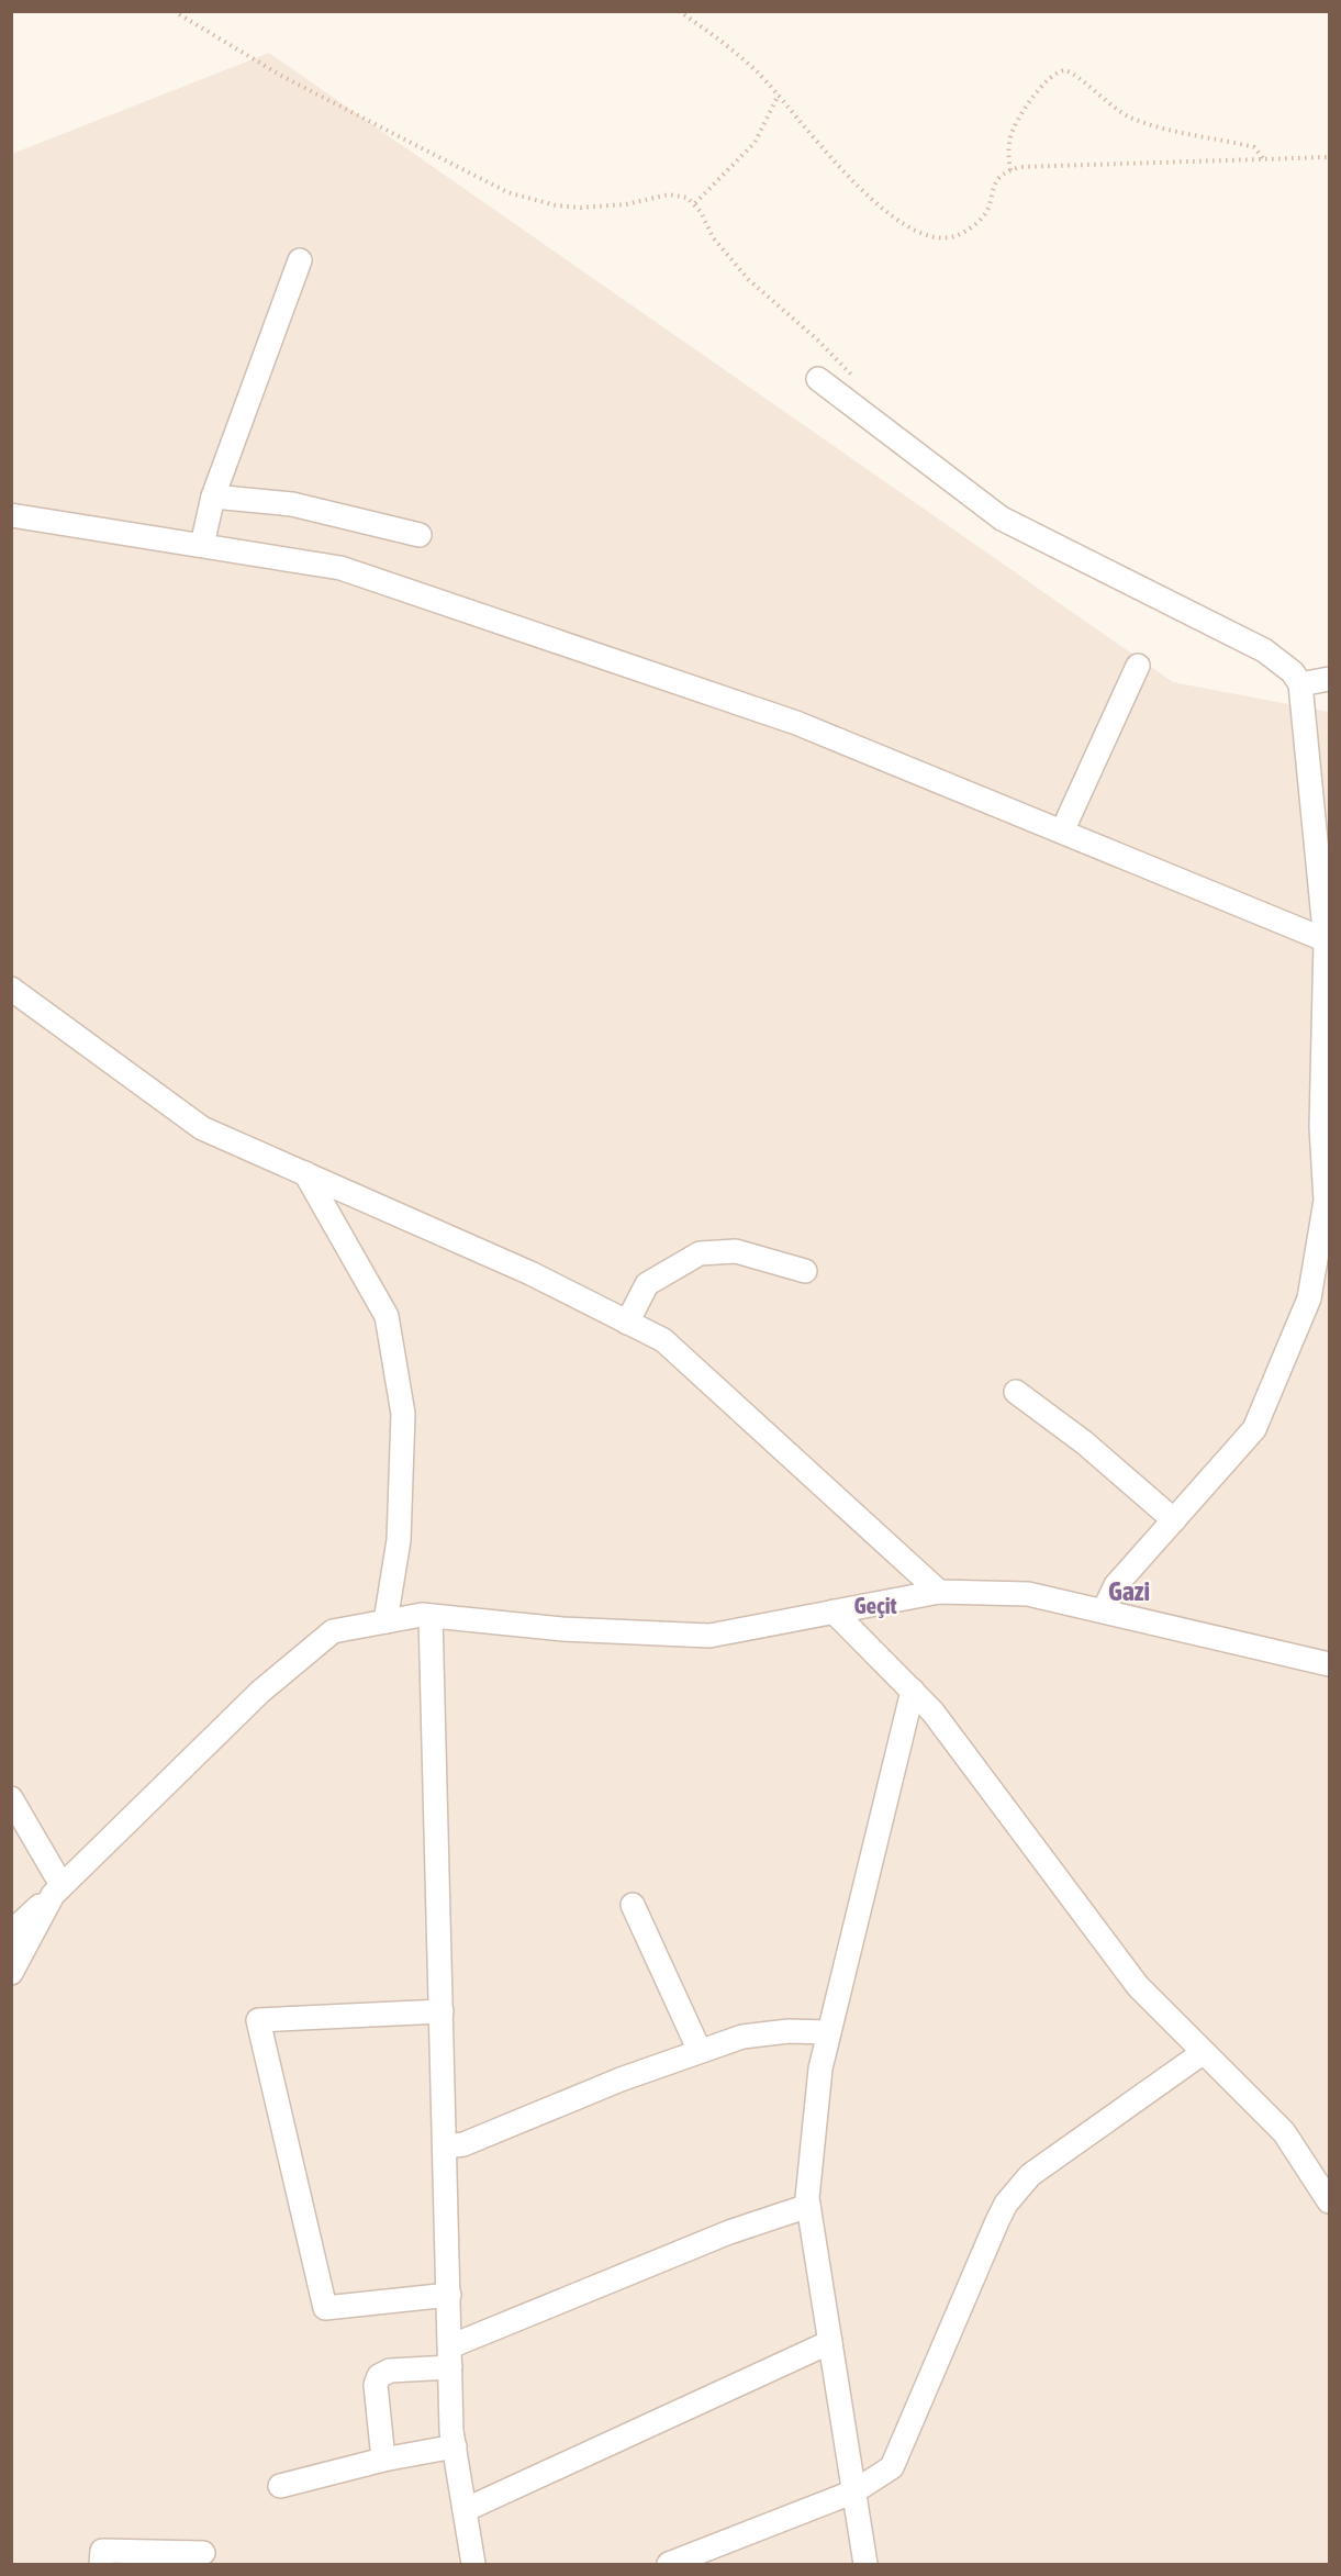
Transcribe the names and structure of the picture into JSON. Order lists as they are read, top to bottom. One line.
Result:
{"districts":["Gazi","Geçit"]}
